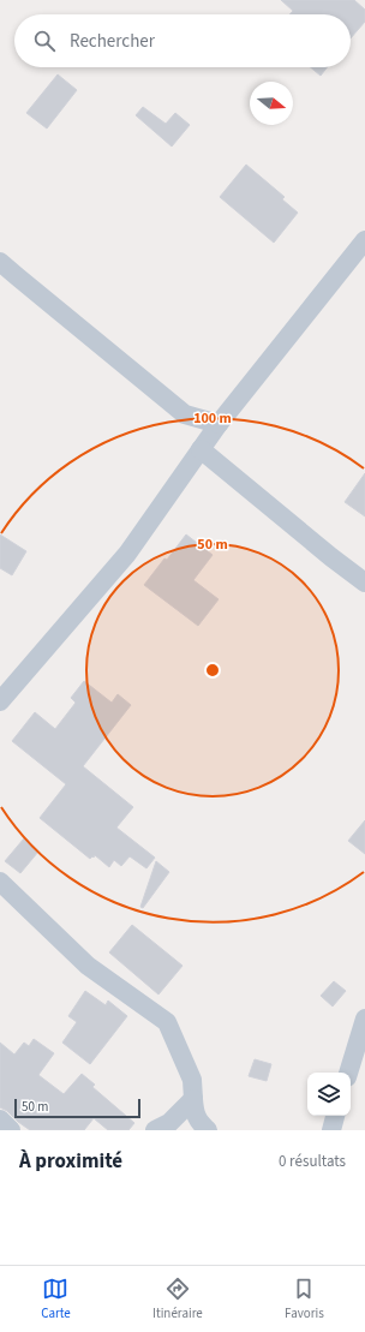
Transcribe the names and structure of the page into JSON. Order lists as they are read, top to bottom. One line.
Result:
{"scale_bar":"50 m","north":"right","page":{"search":"Rechercher","scale":"50 m","heading":["À proximité","0 résultats"],"nav":["Carte","Itinéraire","Favoris"]},"rings":["100 m","50 m"]}
